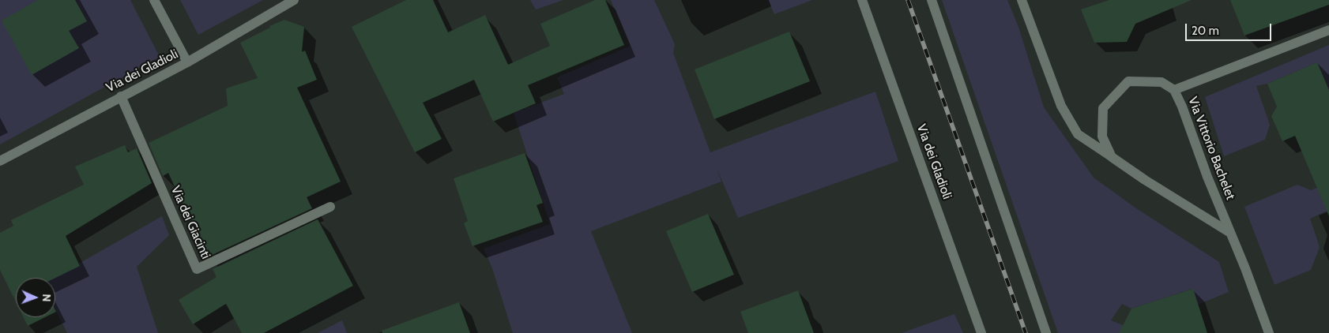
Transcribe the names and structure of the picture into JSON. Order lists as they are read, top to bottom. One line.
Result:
{"streets":{"street":["Via dei Gladioli","Via Vittorio Bachelet","Via dei Giacinti"]},"crossings":[["Via dei Gladioli","Via dei Giacinti"]],"scale_bar":"20 m","north":"right"}
